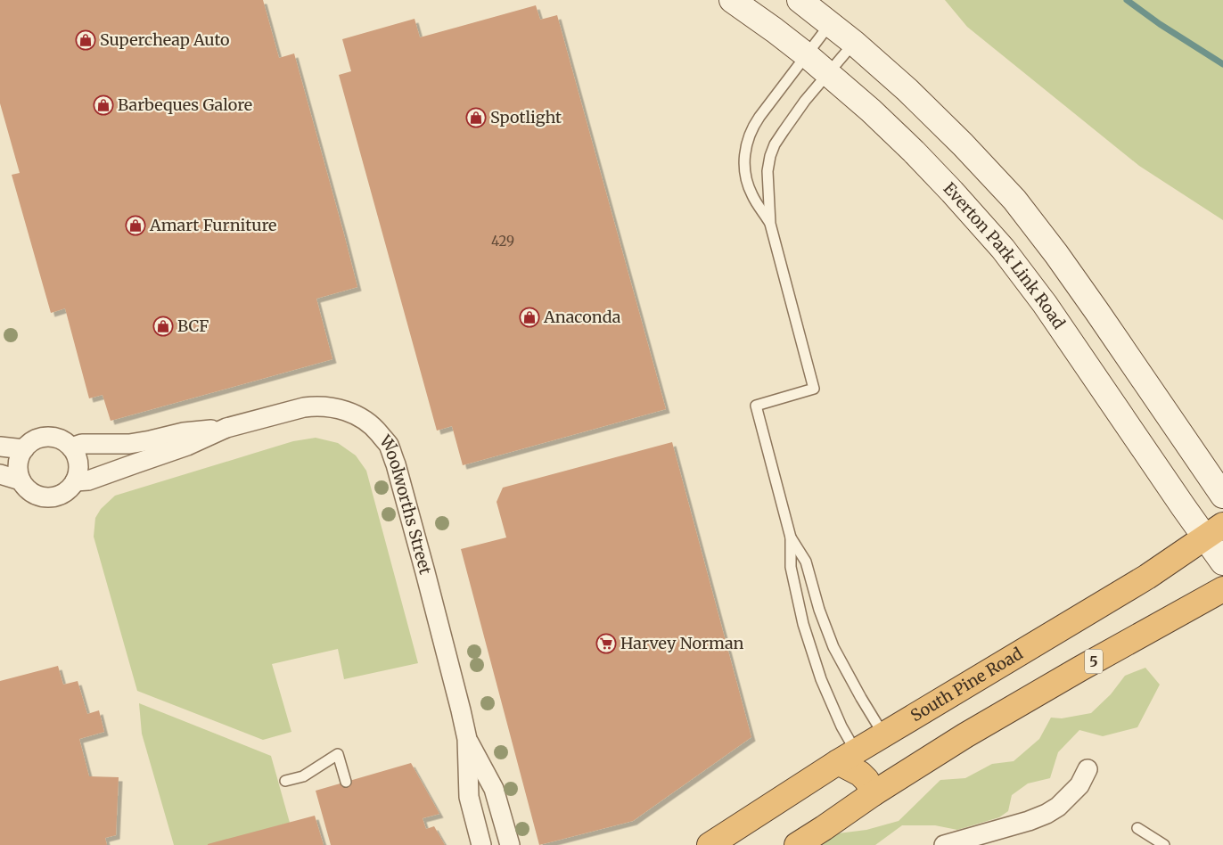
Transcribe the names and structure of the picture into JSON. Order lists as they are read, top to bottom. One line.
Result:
{"streets":{"highway":["5","South Pine Road"],"main road":["Everton Park Link Road"],"street":["Woolworths Street"]},"crossings":[["Everton Park Link Road","South Pine Road"]],"places":{"shop":["Supercheap Auto","Barbeques Galore","Spotlight","Amart Furniture","Anaconda","BCF"],"supermarket":["Harvey Norman"]},"house_numbers":["429"]}
